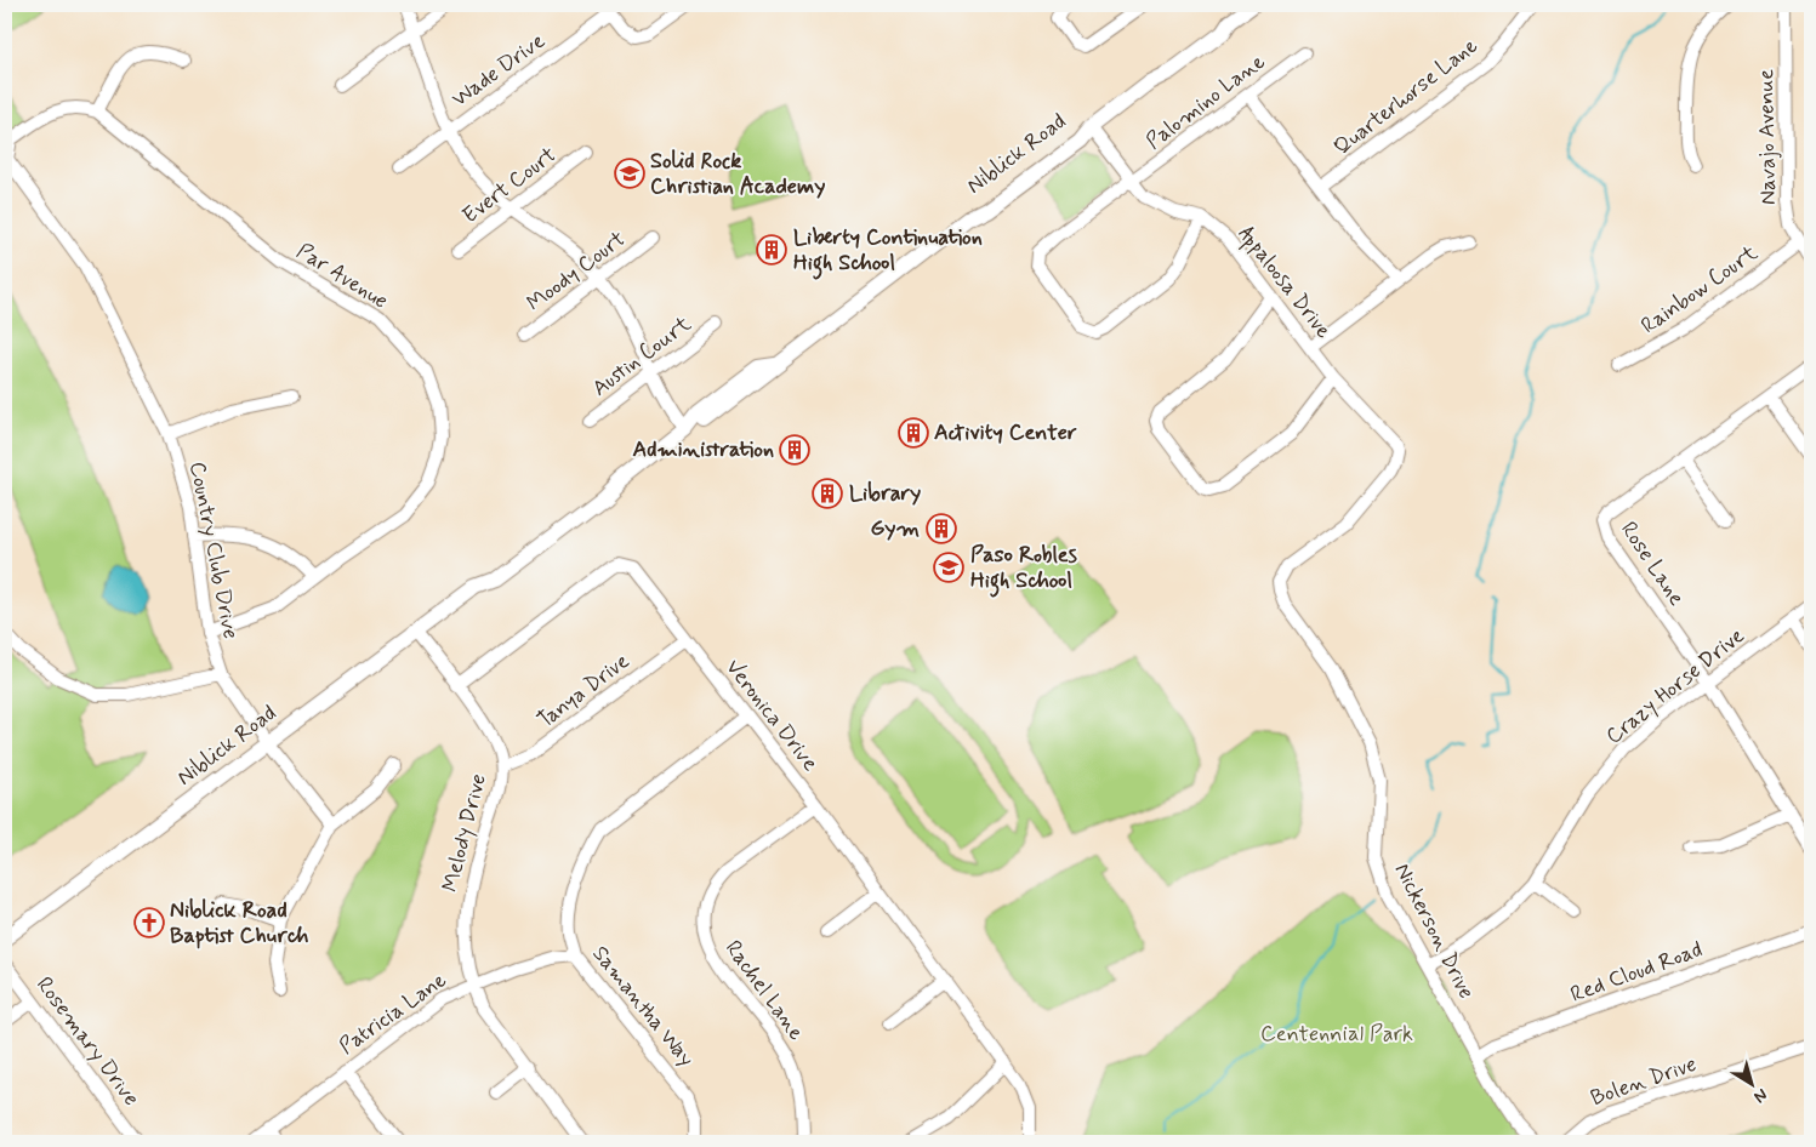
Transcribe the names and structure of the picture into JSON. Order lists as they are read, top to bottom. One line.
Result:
{"streets":{"main road":["Niblick Road"],"street":["Wade Drive","Quarterhorse Lane","Palomino Lane","Navajo Avenue","Evert Court","Moody Court","Par Avenue","Appaloosa Drive","Rainbow Court","Austin Court","Country Club Drive","Rose Lane","Crazy Horse Drive","Tanya Drive","Veronica Drive","Melody Drive","Nickerson Drive","Red Cloud Road","Rachel Lane","Samantha Way","Patricia Lane","Rosemary Drive","Bolen Drive"]},"crossings":[["Palomino Lane","Appaloosa Drive"],["Navajo Avenue","Rainbow Court"],["Niblick Road","Appaloosa Drive"],["Niblick Road","Country Club Drive"],["Niblick Road","Melody Drive"],["Par Avenue","Country Club Drive"],["Appaloosa Drive","Nickerson Drive"],["Rose Lane","Crazy Horse Drive"],["Crazy Horse Drive","Nickerson Drive"],["Tanya Drive","Veronica Drive"],["Tanya Drive","Melody Drive"],["Veronica Drive","Melody Drive"],["Veronica Drive","Rachel Lane"],["Veronica Drive","Samantha Way"],["Melody Drive","Patricia Lane"],["Nickerson Drive","Red Cloud Road"],["Samantha Way","Patricia Lane"]],"parks":["Centennial Park"],"places":{"school or university":["Solid Rock Christian Academy","Paso Robles High School"],"building":["Liberty Continuation High School","Activity Center","Administration","Library","Gym"],"church":["Niblick Road Baptist Church"]},"north":"bottom right"}
